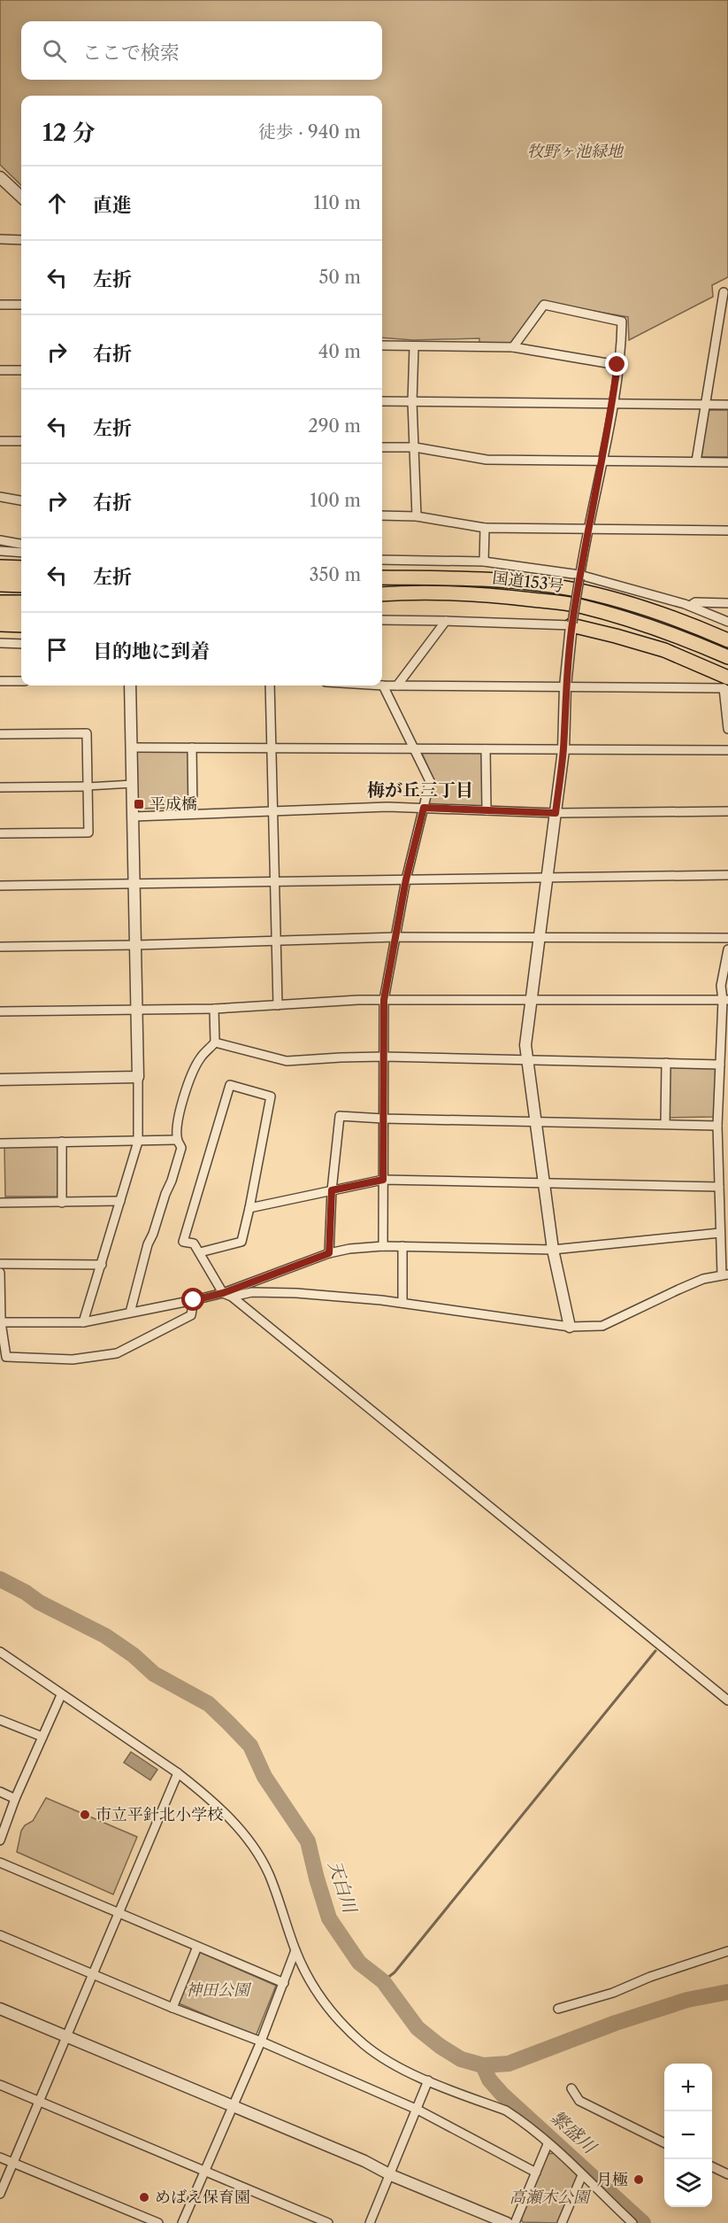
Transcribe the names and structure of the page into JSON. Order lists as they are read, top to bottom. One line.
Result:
{"streets":{"highway":["国道153号"]},"districts":["梅が丘三丁目"],"water":["天白川","繁盛川"],"parks":["牧野ヶ池緑地","神田公園","高瀬木公園"],"places":{"transit":["平成橋"],"other":["市立平針北小学校","月極","めばえ保育園"]},"page":{"search":"ここで検索","heading":["12 分","徒歩 · 940 m"],"list":[["直進","110 m"],["左折","50 m"],["右折","40 m"],["左折","290 m"],["右折","100 m"],["左折","350 m"],"目的地に到着"],"map_buttons":["+","−"]}}
